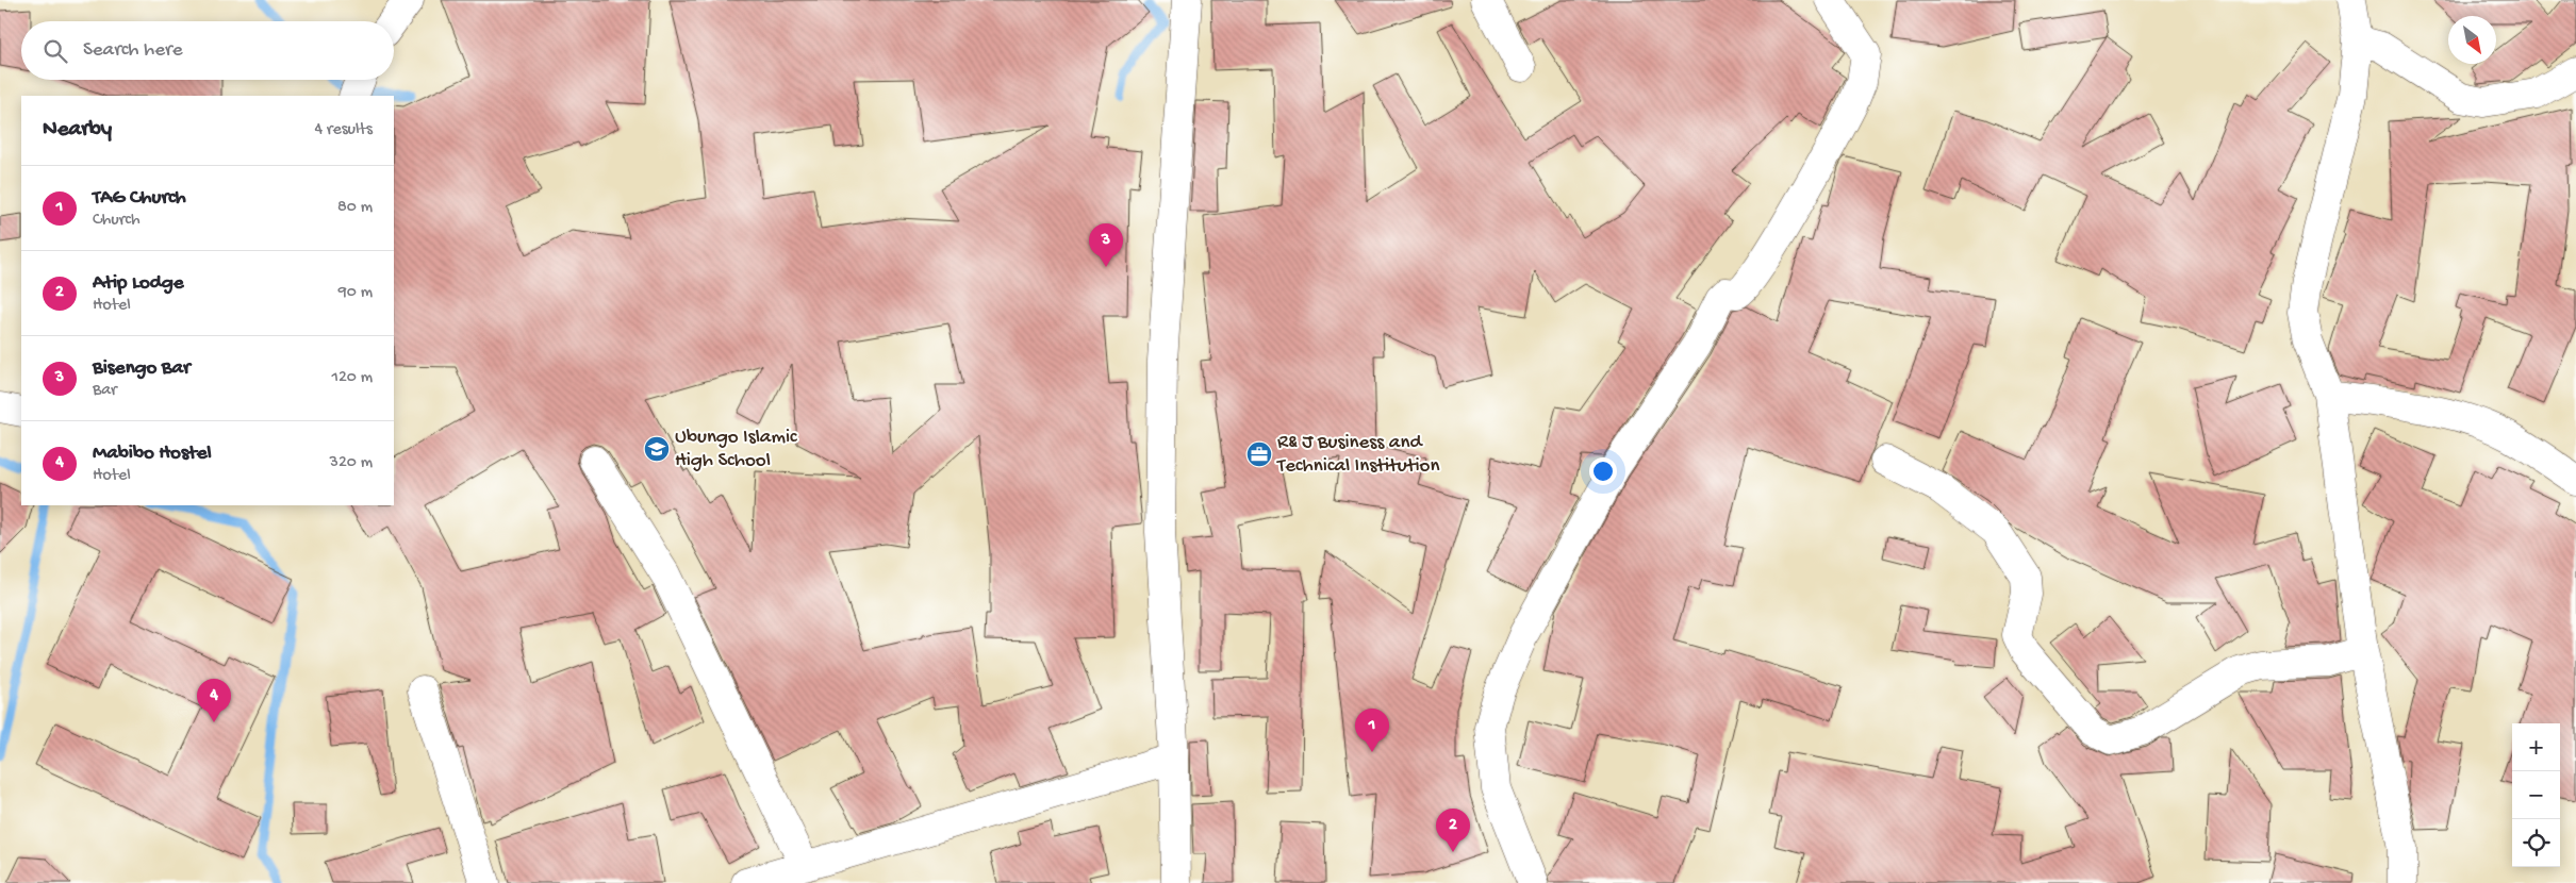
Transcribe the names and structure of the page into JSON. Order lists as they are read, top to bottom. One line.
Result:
{"places":{"school or university":["Ubungo Islamic High School"],"office":["R& J Business and Technical Institution"]},"north":"bottom right","page":{"search":"Search here","heading":["Nearby","4 results"],"list":[{"mark":"1","name":"TAG Church","note":"Church","value":"80 m"},{"mark":"2","name":"Atip Lodge","note":"Hotel","value":"90 m"},{"mark":"3","name":"Bisengo Bar","note":"Bar","value":"120 m"},{"mark":"4","name":"Mabibo Hostel","note":"Hotel","value":"320 m"}],"pins":["3","4","1","2"],"map_buttons":["+","−"]}}
